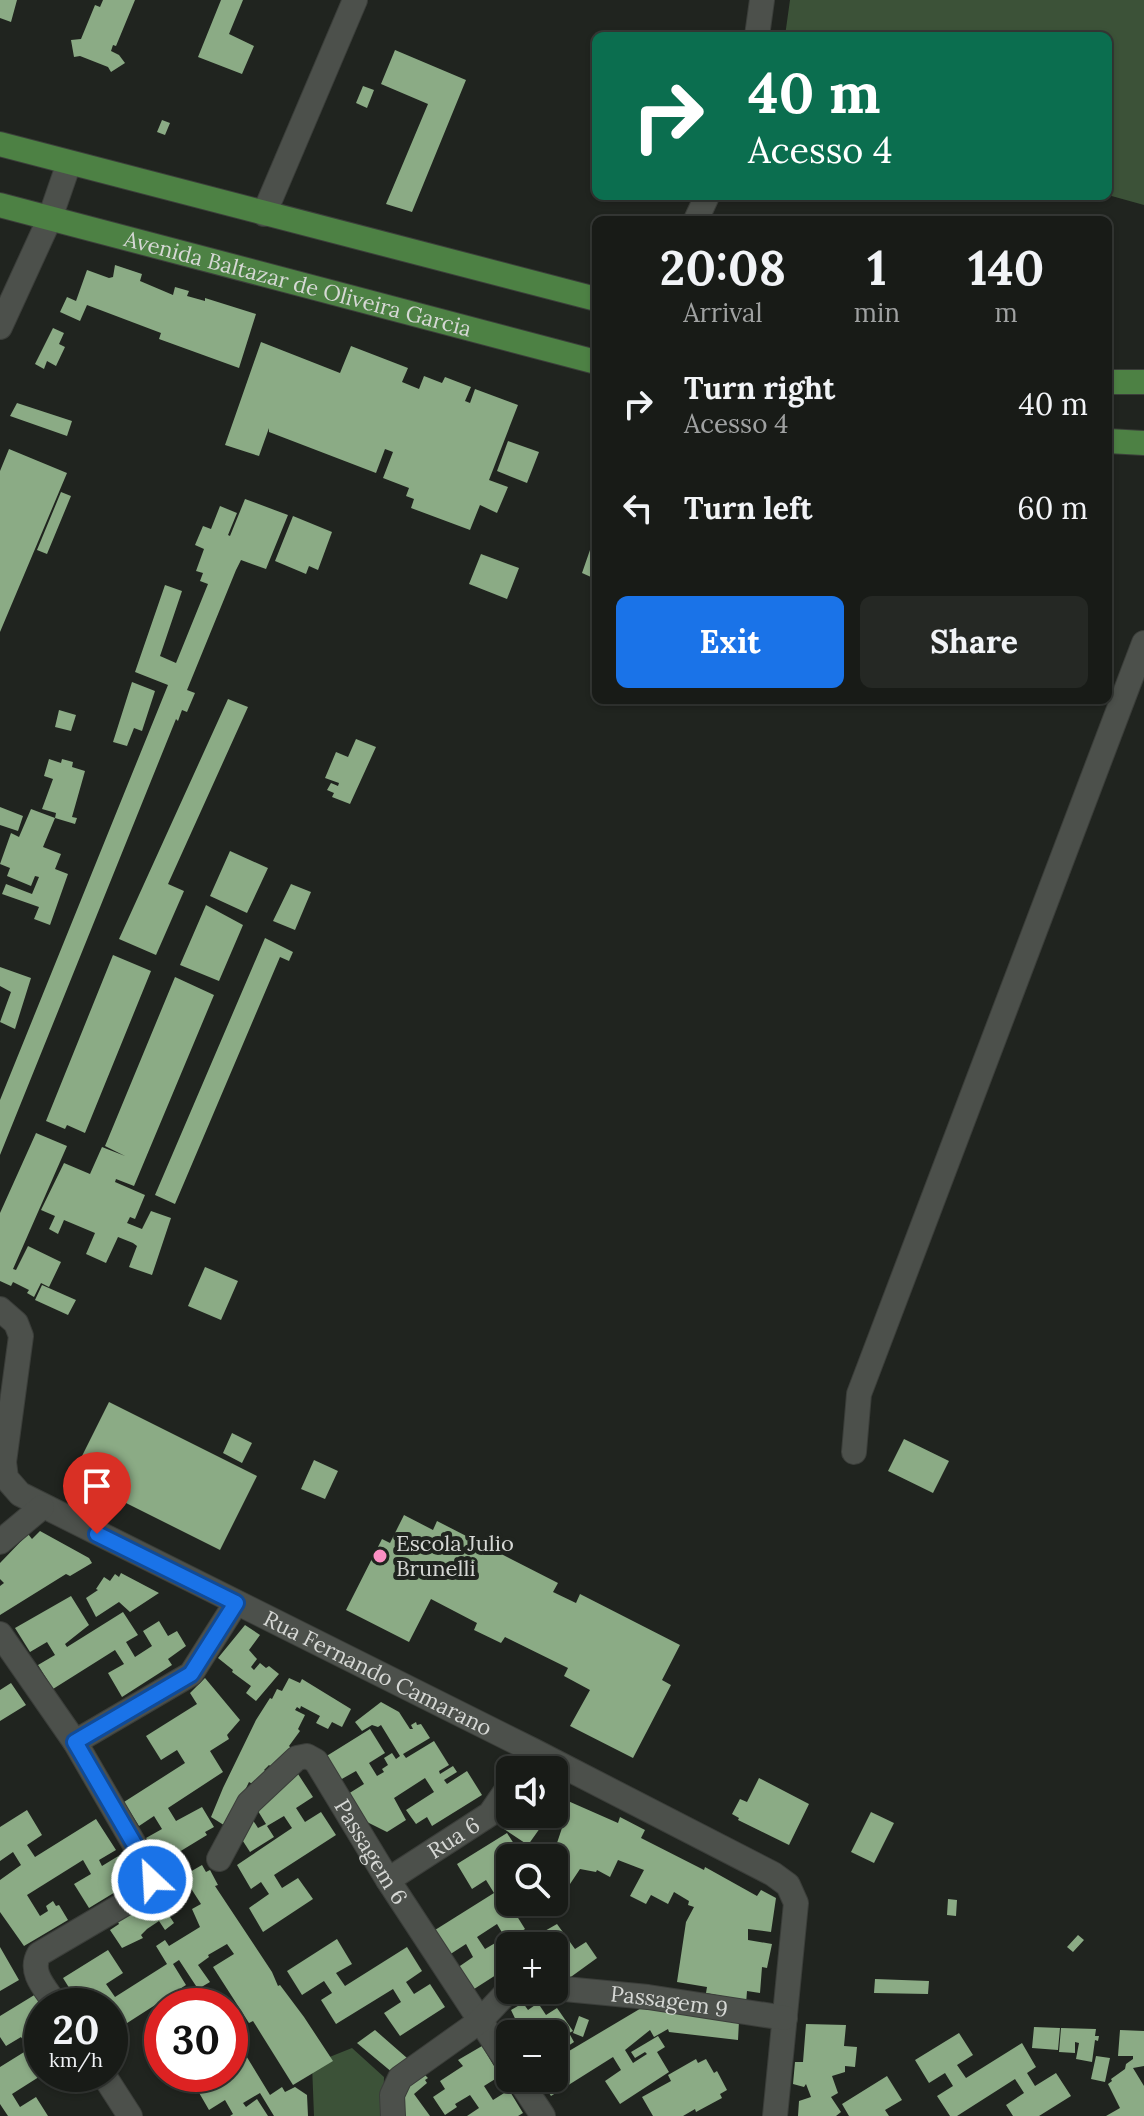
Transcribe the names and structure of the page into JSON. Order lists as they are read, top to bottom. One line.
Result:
{"streets":{"main road":["Avenida Baltazar de Oliveira Garcia"],"street":["Rua Fernando Camarano","Rua 6","Passagem 6","Passagem 9"]},"crossings":[["Rua Fernando Camarano","Passagem 9"],["Rua 6","Passagem 6"]],"places":["Escola Julio Brunelli"],"page":{"turn":["40 m","Acesso 4"],"eta":["20:08","Arrival","1","min","140","m"],"list":[{"name":"Turn right","note":"Acesso 4","value":"40 m"},{"name":"Turn left","value":"60 m"}],"buttons":["Exit","Share"],"map_buttons":["+","−"],"speed":"20 km/h","limit":"30"}}
